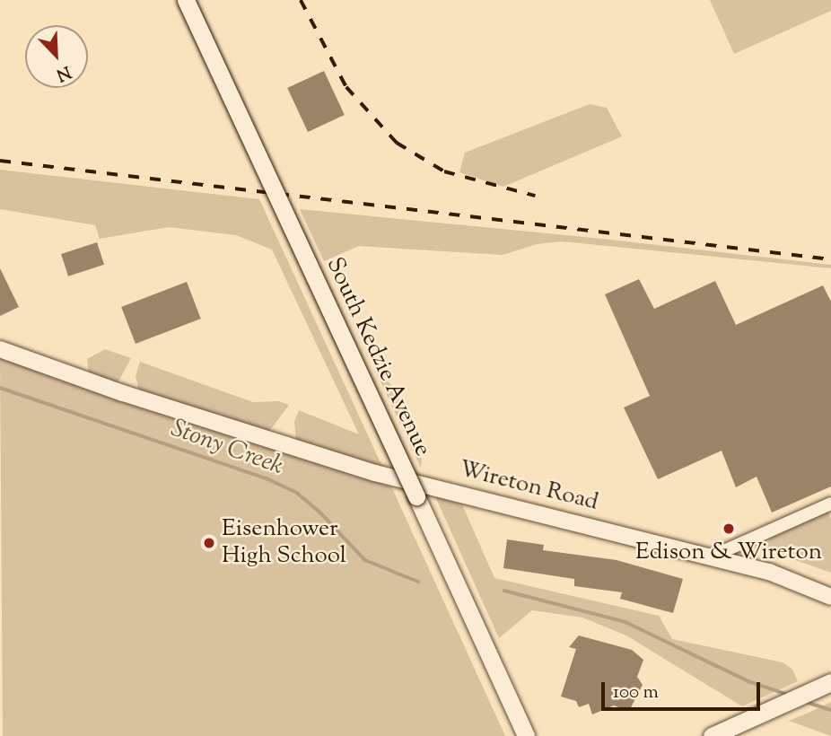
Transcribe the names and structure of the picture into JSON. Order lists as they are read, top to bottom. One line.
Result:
{"streets":{"main road":["South Kedzie Avenue"],"street":["Wireton Road"]},"water":["Stony Creek"],"places":["Edison & Wireton","Eisenhower High School"],"scale_bar":"100 m","north":"bottom right"}
